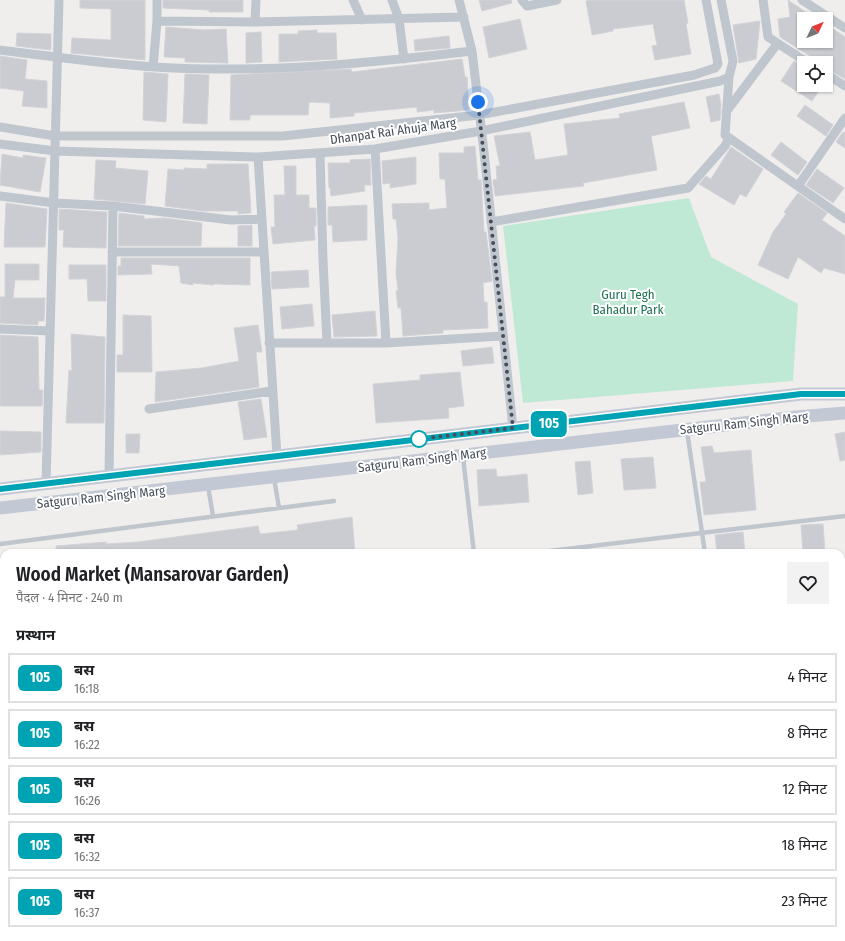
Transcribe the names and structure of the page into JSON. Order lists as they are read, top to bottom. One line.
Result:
{"streets":{"main road":["Satguru Ram Singh Marg"],"street":["Dhanpat Rai Ahuja Marg"]},"parks":["Guru Tegh Bahadur Park"],"lines":["bus line 105"],"north":"top right","page":{"on_map":"105","heading":[["Wood Market (Mansarovar Garden)","पैदल · 4 मिनट · 240 m"],"प्रस्थान"],"list":[{"mark":"105","name":"बस","note":"16:18","value":"4 मिनट"},{"mark":"105","name":"बस","note":"16:22","value":"8 मिनट"},{"mark":"105","name":"बस","note":"16:26","value":"12 मिनट"},{"mark":"105","name":"बस","note":"16:32","value":"18 मिनट"},{"mark":"105","name":"बस","note":"16:37","value":"23 मिनट"}]}}
